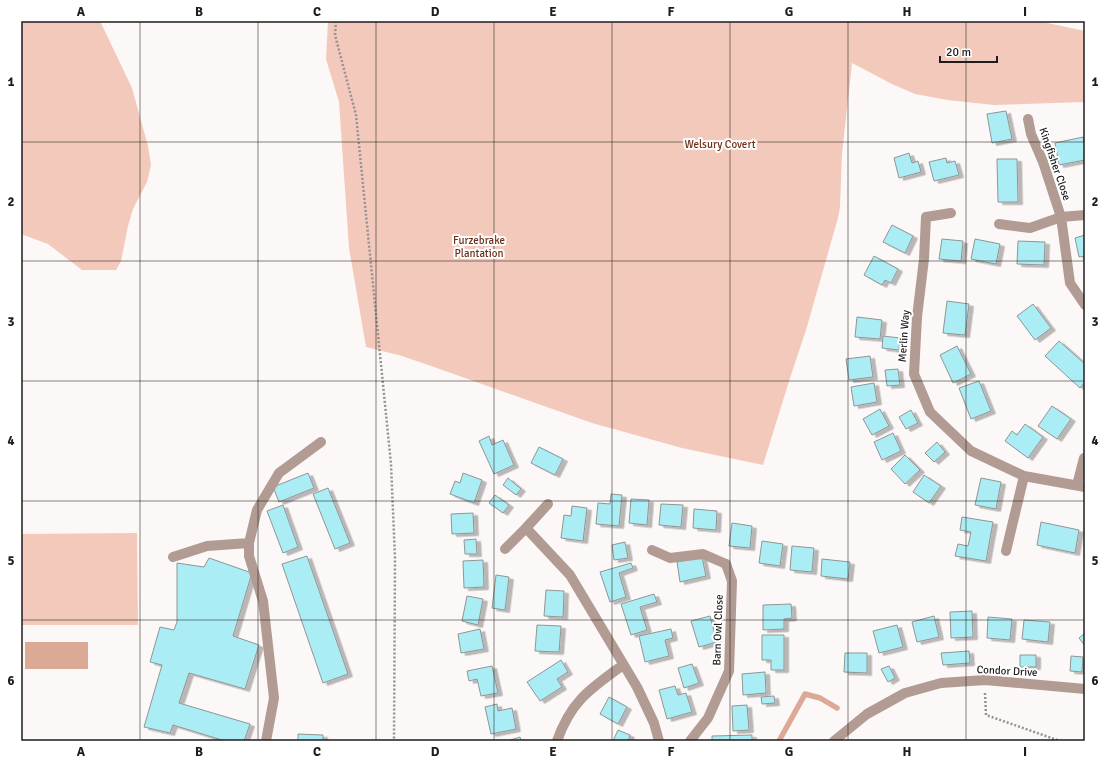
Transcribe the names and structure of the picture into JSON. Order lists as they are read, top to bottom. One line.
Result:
{"streets":{"street":["Kingfisher Close","Merlin Way","Barn Owl Close","Condor Drive"]},"parks":["Welsury Covert","Furzebrake Plantation"],"scale_bar":"20 m","grid":{"columns":["A","B","C","D","E","F","G","H","I"],"rows":["1","2","3","4","5","6"]}}
